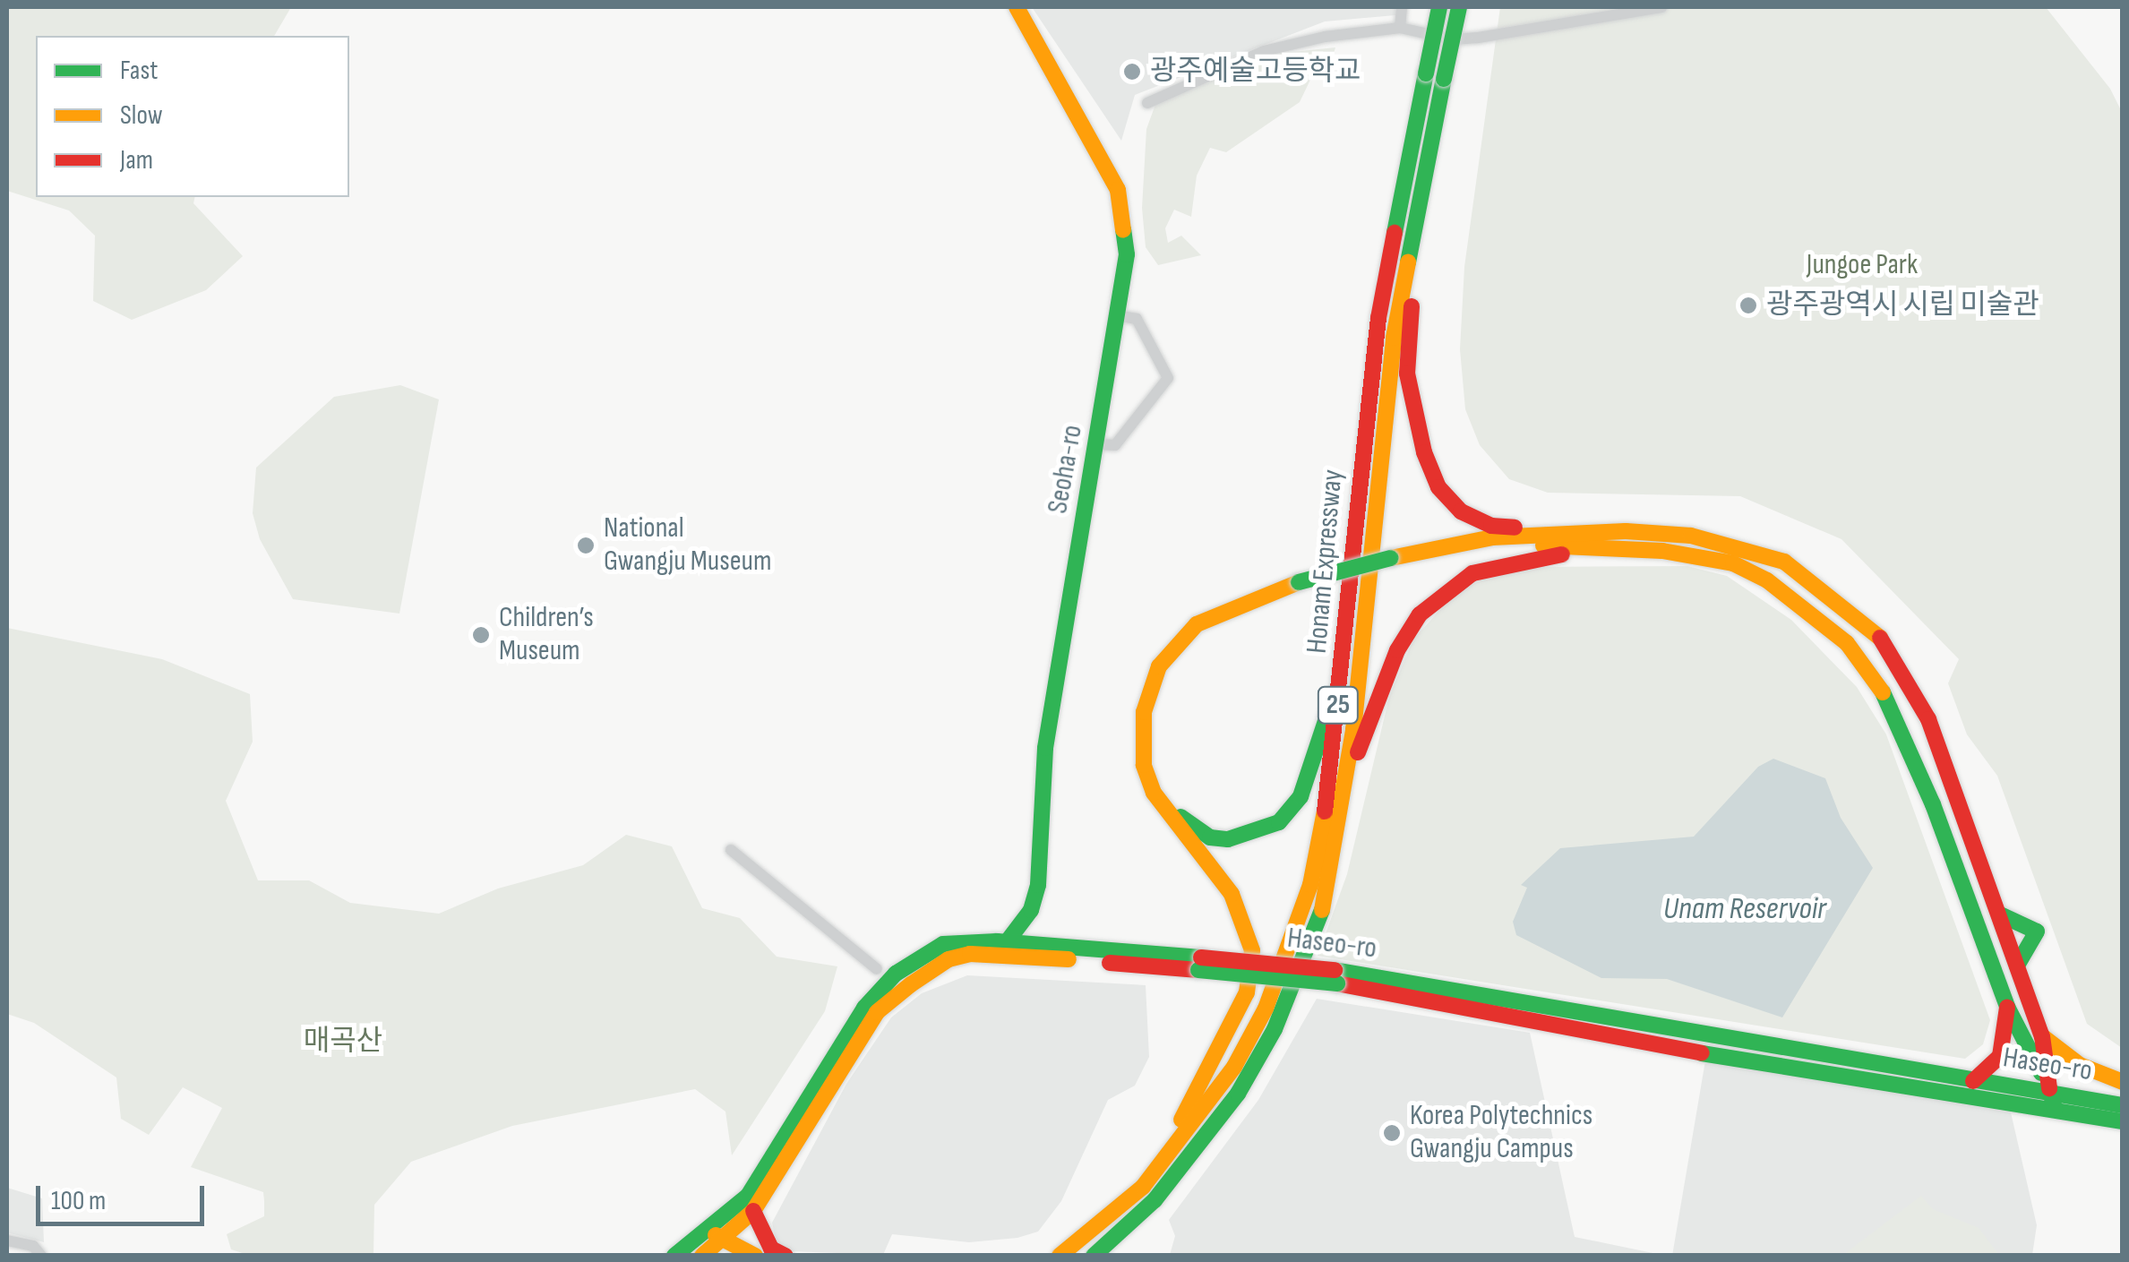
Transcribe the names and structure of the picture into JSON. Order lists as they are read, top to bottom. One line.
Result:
{"streets":{"main road":["Seoha-ro","Honam Expressway","25","Haseo-ro"]},"crossings":[["Seoha-ro","Haseo-ro"]],"water":["Unam Reservoir"],"parks":["Jungoe Park","매곡산"],"places":["광주예술고등학교","광주광역시 시립 미술관","National Gwangju Museum","Children’s Museum","Korea Polytechnics Gwangju Campus"],"legend":["Fast","Slow","Jam"],"scale_bar":"100 m"}
